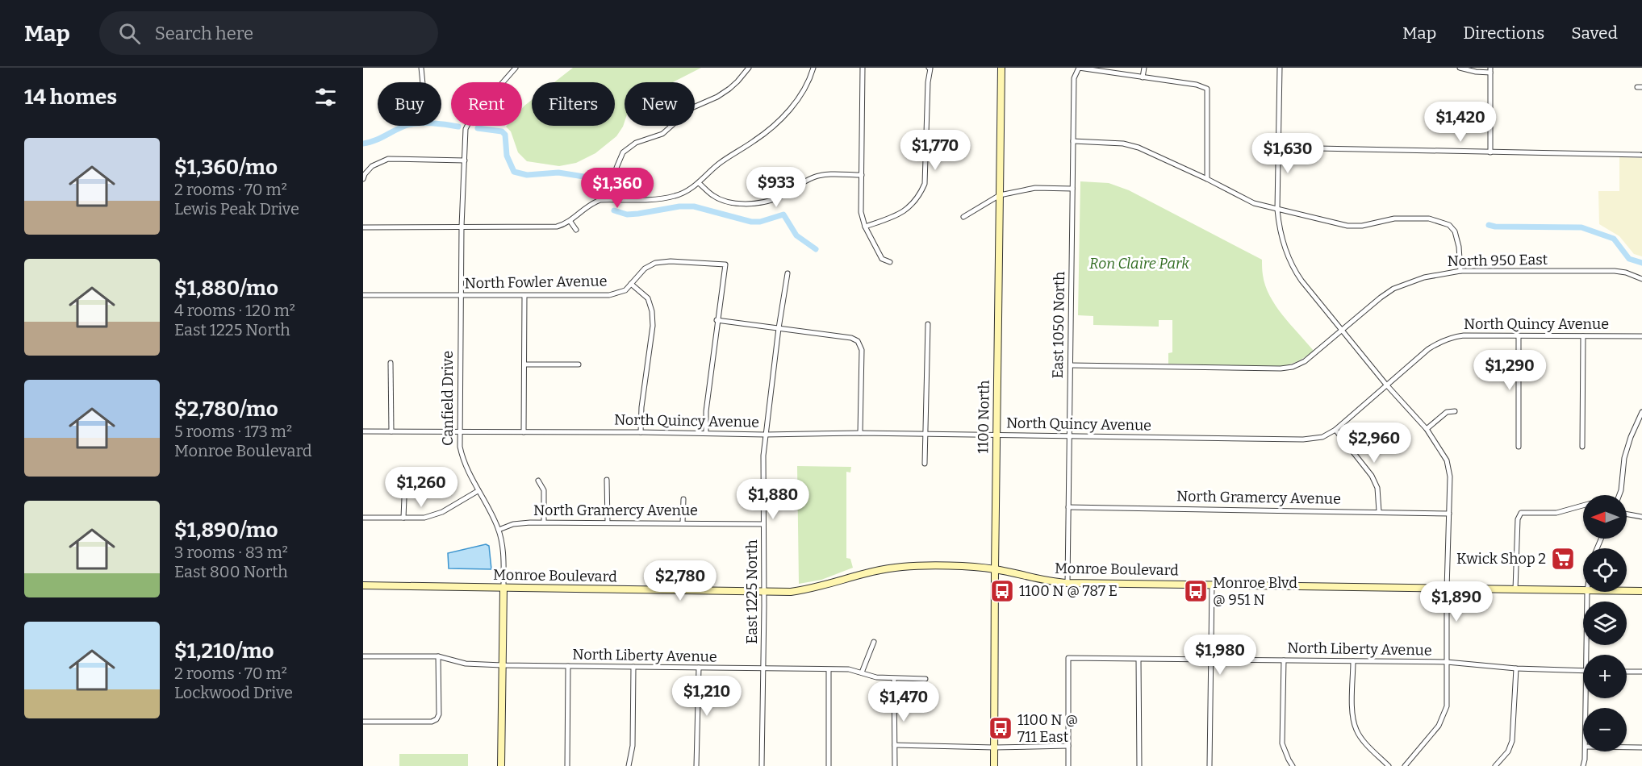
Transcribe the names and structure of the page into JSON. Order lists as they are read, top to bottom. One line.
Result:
{"streets":{"street":["North 950 East","North Fowler Avenue","North Quincy Avenue","East 1050 North","Canfield Drive","1100 North","North Gramercy Avenue","Monroe Boulevard","East 1225 North","North Liberty Avenue"]},"crossings":[["North 950 East","East 1050 North"],["North Fowler Avenue","Canfield Drive"],["North Quincy Avenue","East 1050 North"],["North Quincy Avenue","Canfield Drive"],["North Quincy Avenue","1100 North"],["North Quincy Avenue","East 1225 North"],["East 1050 North","North Gramercy Avenue"],["East 1050 North","Monroe Boulevard"],["Canfield Drive","North Gramercy Avenue"],["Canfield Drive","Monroe Boulevard"],["Canfield Drive","North Liberty Avenue"],["1100 North","Monroe Boulevard"],["North Gramercy Avenue","East 1225 North"],["Monroe Boulevard","East 1225 North"],["East 1225 North","North Liberty Avenue"]],"parks":["Ron Claire Park"],"places":{"supermarket":["Kwick Shop 2"],"bus stop":["1100 N @ 787 E","Monroe Blvd @ 951 N","1100 N @ 711 East"]},"north":"left","page":{"header":"Map","search":"Search here","nav":["Map","Directions","Saved"],"heading":"14 homes","chip":["Buy","Rent","Filters","New"],"price":["$1,420","$1,770","$1,630","$933","$1,360","$1,290","$2,960","$1,260","$1,880","$2,780","$1,890","$1,980","$1,210","$1,470"],"list":[{"name":"$1,360/mo","note":"2 rooms · 70 m² · Lewis Peak Drive"},{"name":"$1,880/mo","note":"4 rooms · 120 m² · East 1225 North"},{"name":"$2,780/mo","note":"5 rooms · 173 m² · Monroe Boulevard"},{"name":"$1,890/mo","note":"3 rooms · 83 m² · East 800 North"},{"name":"$1,210/mo","note":"2 rooms · 70 m² · Lockwood Drive"}],"map_buttons":["+","−"]}}
